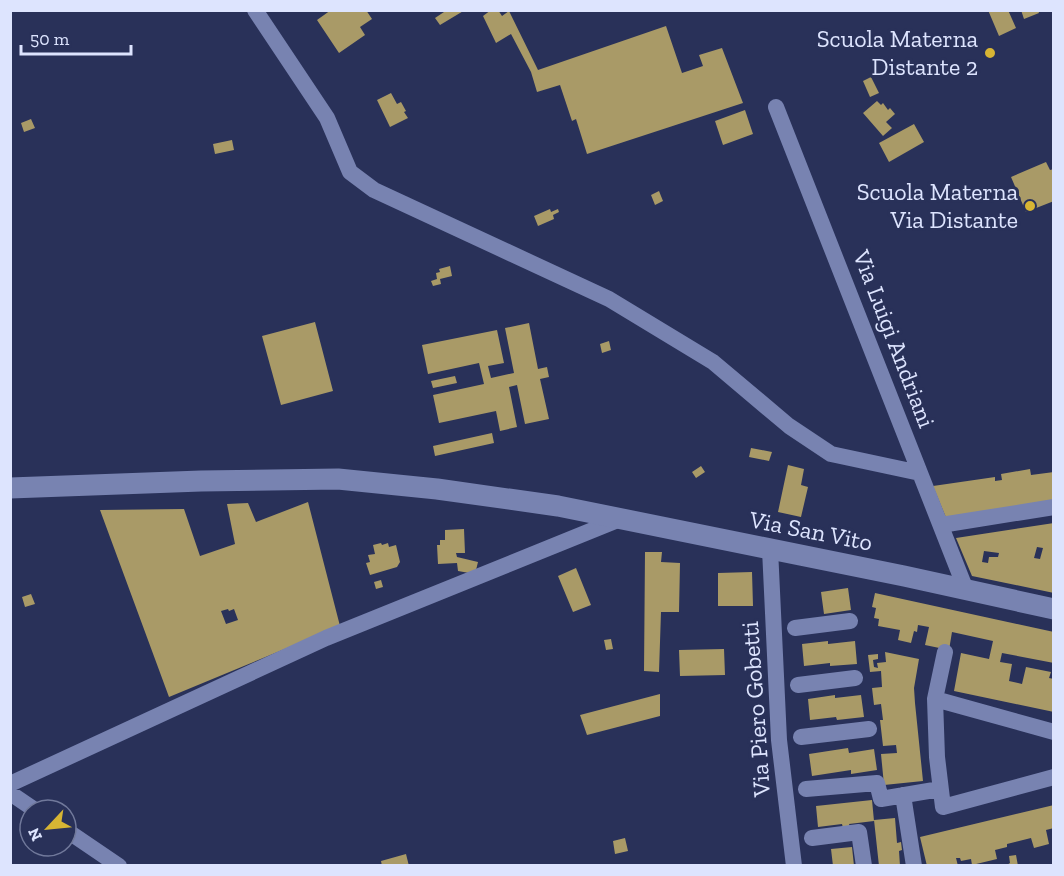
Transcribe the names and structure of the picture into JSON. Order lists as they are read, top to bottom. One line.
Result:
{"streets":{"street":["Via Luigi Andriani","Via San Vito","Via Piero Gobetti"]},"crossings":[["Via Luigi Andriani","Via San Vito"],["Via San Vito","Via Piero Gobetti"]],"places":["Scuola Materna Distante 2","Scuola Materna Via Distante"],"scale_bar":"50 m","north":"bottom left"}
